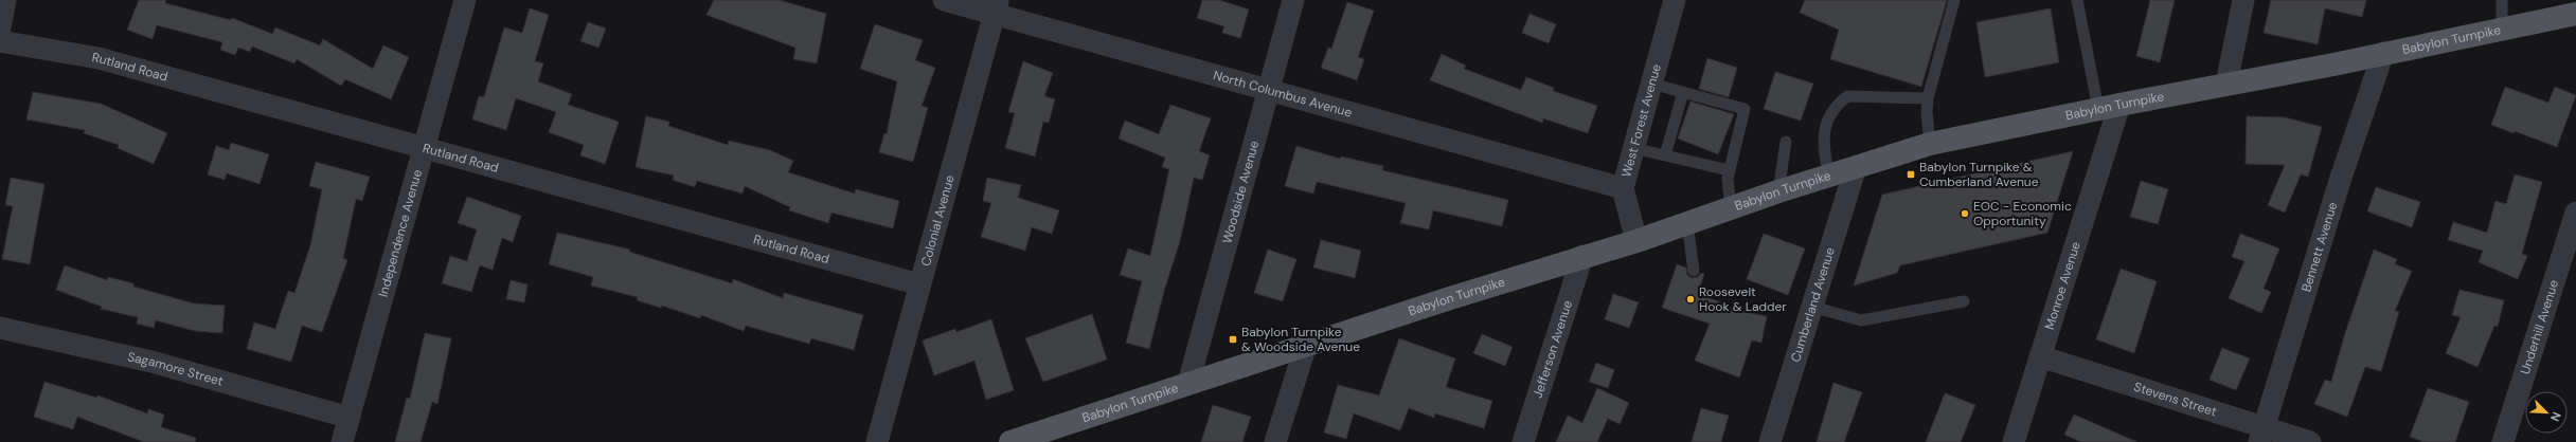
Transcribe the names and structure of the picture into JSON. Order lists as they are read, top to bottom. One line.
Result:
{"streets":{"main road":["Babylon Turnpike"],"street":["Rutland Road","North Columbus Avenue","West Forest Avenue","Woodside Avenue","Colonial Avenue","Independence Avenue","Bennett Avenue","Monroe Avenue","Cumberland Avenue","Underhill Avenue","Jefferson Avenue","Sagamore Street","Stevens Street"]},"crossings":[["Babylon Turnpike","West Forest Avenue"],["Babylon Turnpike","Woodside Avenue"],["Babylon Turnpike","Bennett Avenue"],["Babylon Turnpike","Monroe Avenue"],["Babylon Turnpike","Cumberland Avenue"],["Babylon Turnpike","Jefferson Avenue"],["Rutland Road","Colonial Avenue"],["Rutland Road","Independence Avenue"],["North Columbus Avenue","West Forest Avenue"],["North Columbus Avenue","Woodside Avenue"],["North Columbus Avenue","Colonial Avenue"],["Independence Avenue","Sagamore Street"],["Bennett Avenue","Stevens Street"],["Monroe Avenue","Stevens Street"]],"places":{"transit":["Babylon Turnpike & Cumberland Avenue","Babylon Turnpike & Woodside Avenue"],"other":["EOC - Economic Opportunity","Roosevelt Hook & Ladder"]},"north":"bottom right"}
